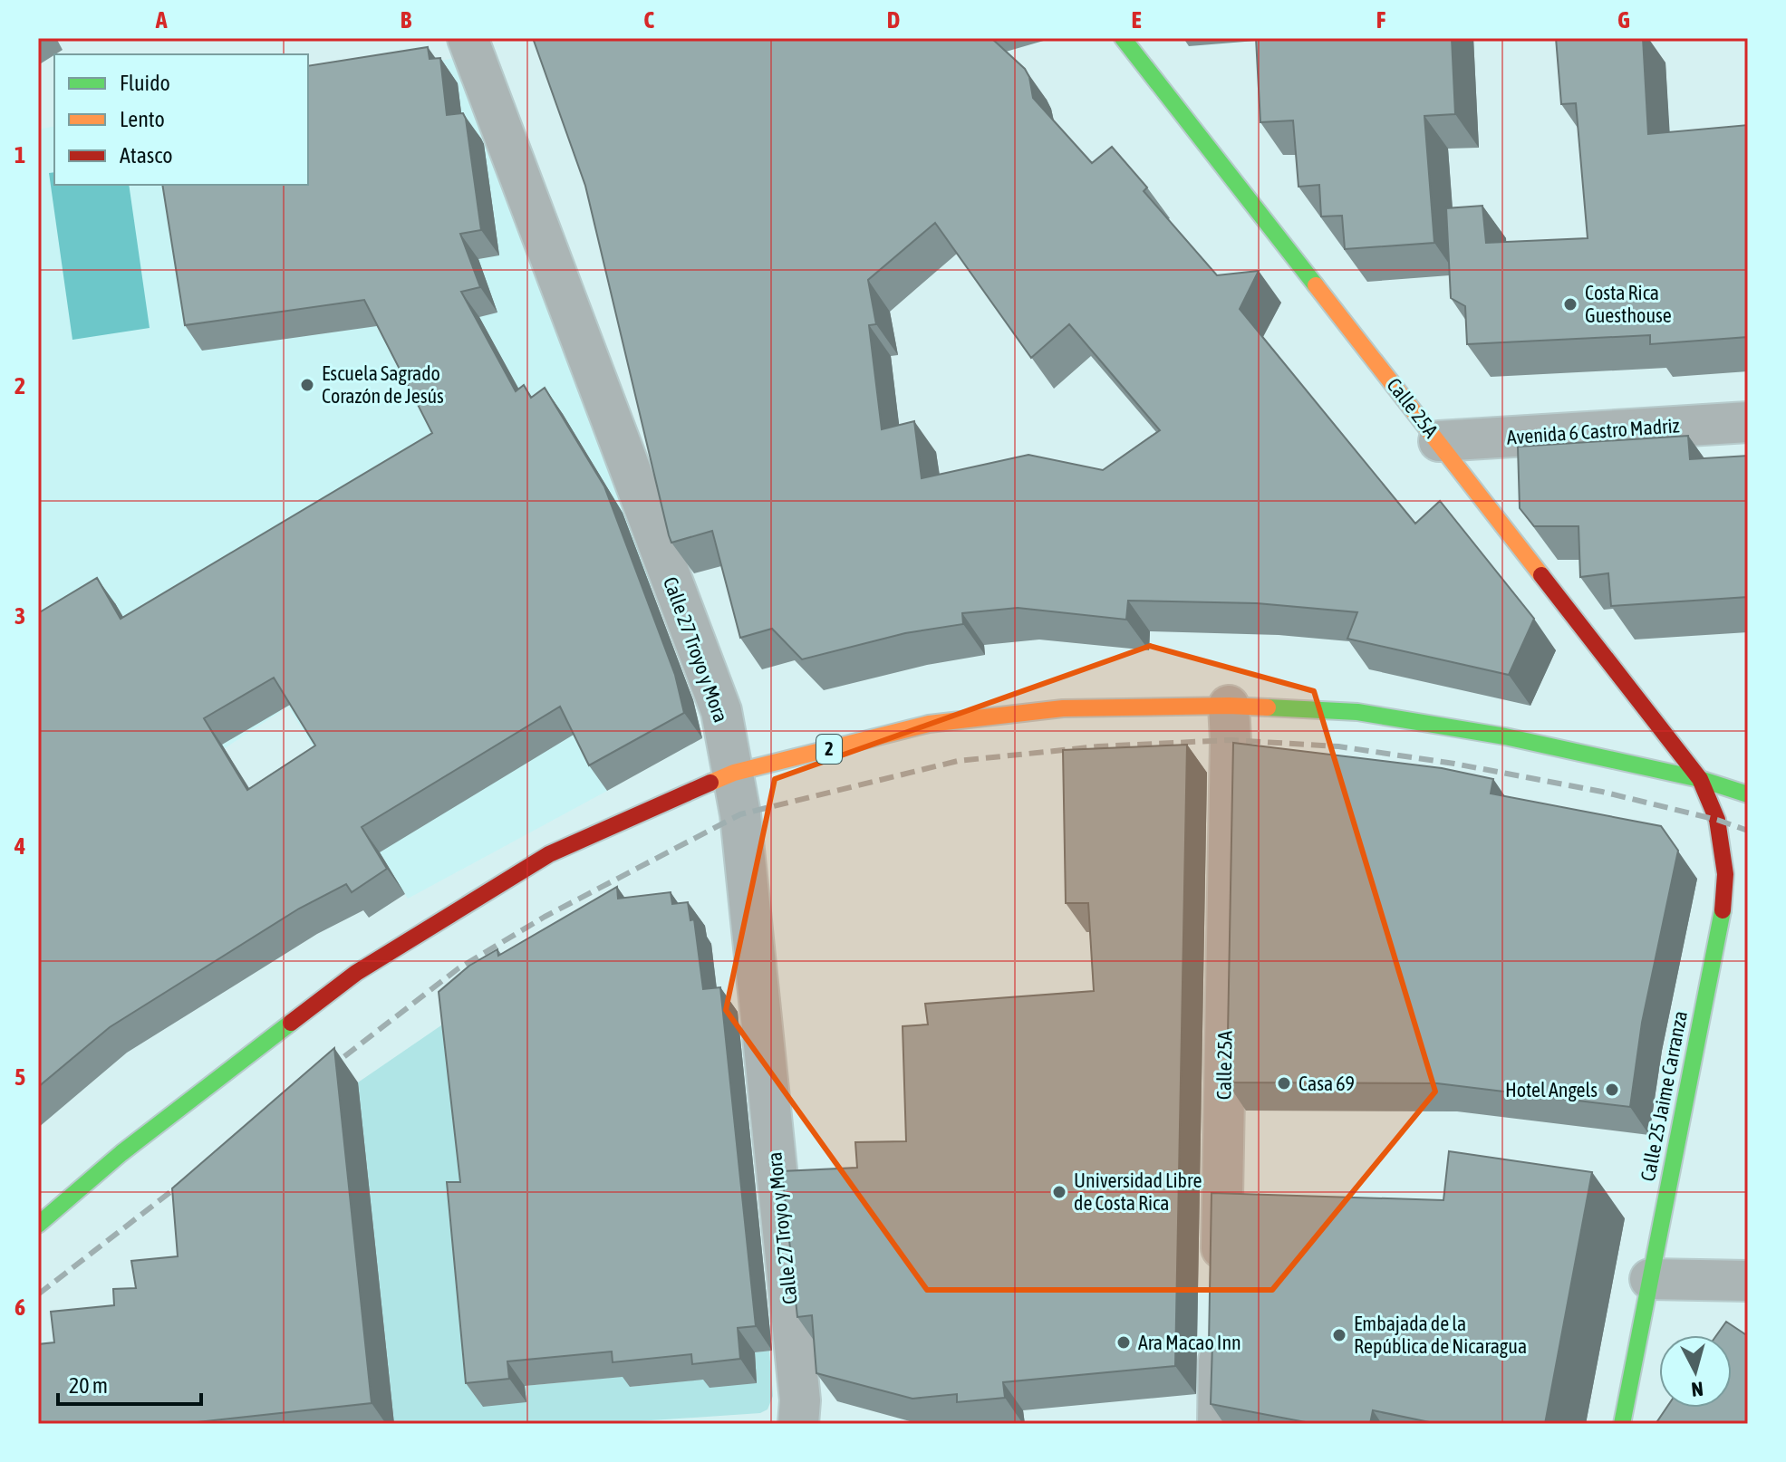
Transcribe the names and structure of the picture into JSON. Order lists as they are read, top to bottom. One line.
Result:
{"streets":{"main road":["Calle 25A","2","Calle 25 Jaime Carranza"],"street":["Avenida 6 Castro Madriz","Calle 27 Troyo y Mora"]},"crossings":[["Calle 25A","Avenida 6 Castro Madriz"],["Calle 25A","2"],["Calle 25A","Calle 25 Jaime Carranza"],["Calle 27 Troyo y Mora","2"],["2","Calle 25 Jaime Carranza"]],"places":["Costa Rica Guesthouse","Escuela Sagrado Corazón de Jesús","Casa 69","Hotel Angels","Universidad Libre de Costa Rica","Embajada de la República de Nicaragua","Ara Macao Inn"],"legend":["Fluido","Lento","Atasco"],"scale_bar":"20 m","north":"bottom","grid":{"columns":["A","B","C","D","E","F","G"],"rows":["1","2","3","4","5","6"]}}
